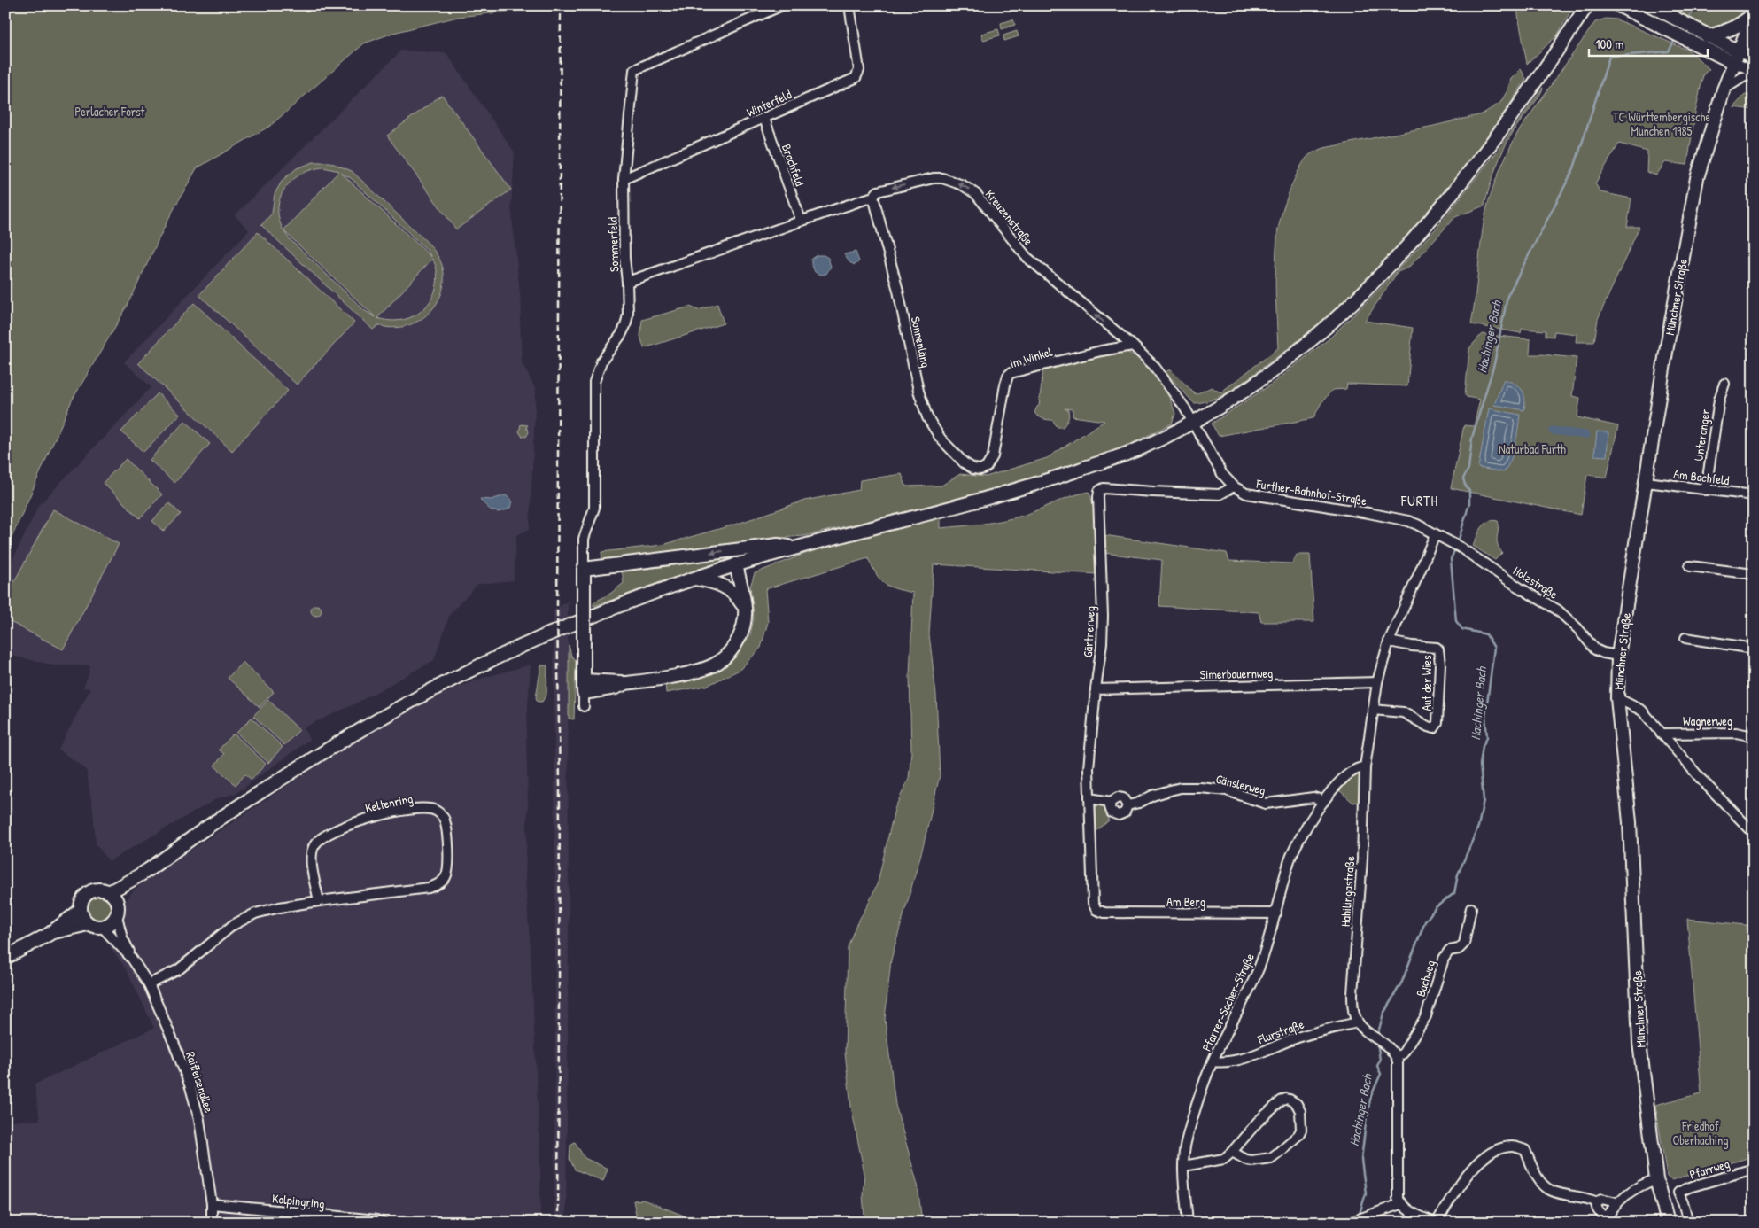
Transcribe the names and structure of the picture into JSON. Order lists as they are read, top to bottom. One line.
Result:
{"streets":{"main road":["Münchner Straße"],"street":["Winterfeld","Brachfeld","Kreuzenstraße","Sommerfeld","Sonnenläng","Im Winkel","Unteranger","Am Bachfeld","Further-Bahnhof-Straße","Holzstraße","Gärtnerweg","Simerbauernweg","Auf der Wies","Wagnerweg","Gänslerweg","Keltenring","Hahilingastraße","Am Berg","Bachweg","Pfarrer-Socher-Straße","Flurstraße","Raiffeisenallee","Pfarrweg","Kolpingring"]},"crossings":[["Winterfeld","Brachfeld"],["Winterfeld","Sommerfeld"],["Brachfeld","Kreuzenstraße"],["Kreuzenstraße","Sommerfeld"],["Kreuzenstraße","Sonnenläng"],["Kreuzenstraße","Im Winkel"],["Kreuzenstraße","Further-Bahnhof-Straße"],["Münchner Straße","Am Bachfeld"],["Münchner Straße","Holzstraße"],["Sonnenläng","Im Winkel"],["Unteranger","Am Bachfeld"],["Further-Bahnhof-Straße","Holzstraße"],["Further-Bahnhof-Straße","Gärtnerweg"],["Further-Bahnhof-Straße","Hahilingastraße"],["Holzstraße","Hahilingastraße"],["Gärtnerweg","Simerbauernweg"],["Gärtnerweg","Am Berg"],["Simerbauernweg","Hahilingastraße"],["Auf der Wies","Hahilingastraße"],["Gänslerweg","Pfarrer-Socher-Straße"],["Keltenring","Raiffeisenallee"],["Hahilingastraße","Pfarrer-Socher-Straße"],["Hahilingastraße","Flurstraße"],["Am Berg","Pfarrer-Socher-Straße"],["Pfarrer-Socher-Straße","Flurstraße"],["Raiffeisenallee","Kolpingring"]],"one_way":["Kreuzenstraße"],"districts":["FURTH"],"water":["Hachinger Bach"],"parks":["Perlacher Forst","TC Württembergische München 1985","Naturbad Furth","Friedhof Oberhaching"],"scale_bar":"100 m"}
